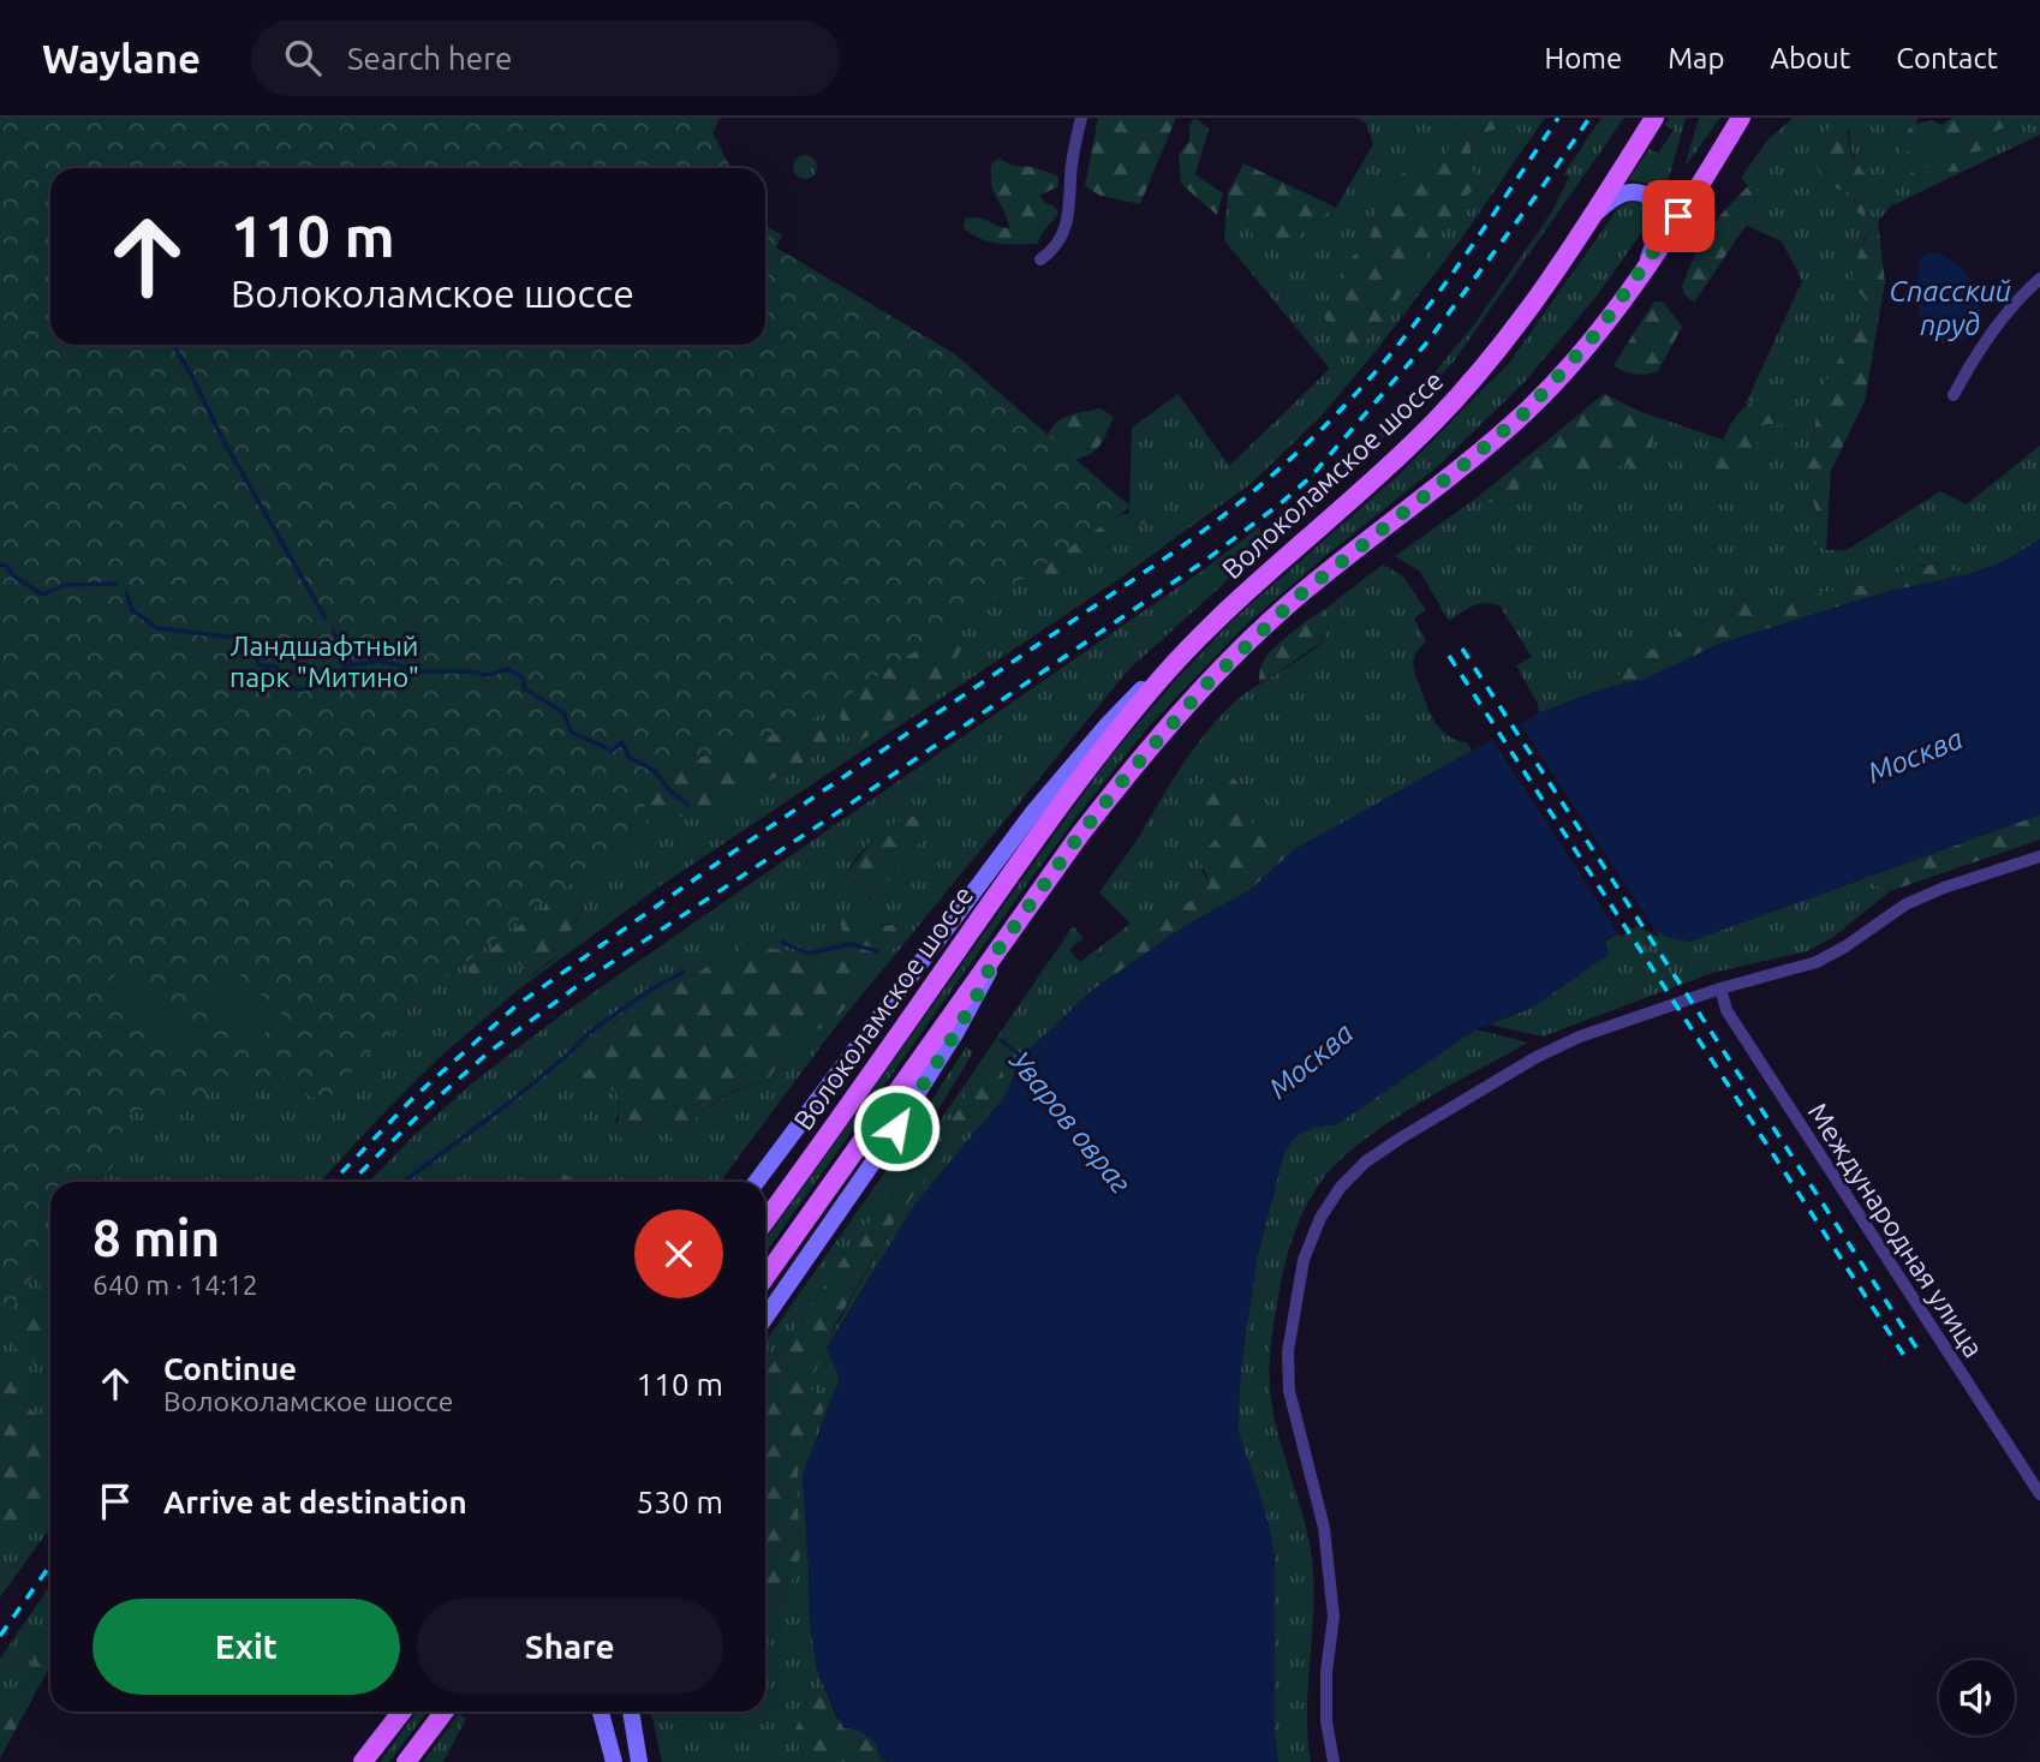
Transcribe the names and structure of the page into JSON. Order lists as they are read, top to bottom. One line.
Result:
{"streets":{"main road":["Волоколамское шоссе"],"street":["Международная улица"]},"water":["Спасский пруд","Москва","Уваров овраг"],"parks":["Ландшафтный парк \"Митино\""],"page":{"header":"Waylane","search":"Search here","nav":["Home","Map","About","Contact"],"turn":["110 m","Волоколамское шоссе"],"heading":["8 min","640 m · 14:12"],"list":[{"name":"Continue","note":"Волоколамское шоссе","value":"110 m"},{"name":"Arrive at destination","value":"530 m"}],"buttons":["Exit","Share"]}}
